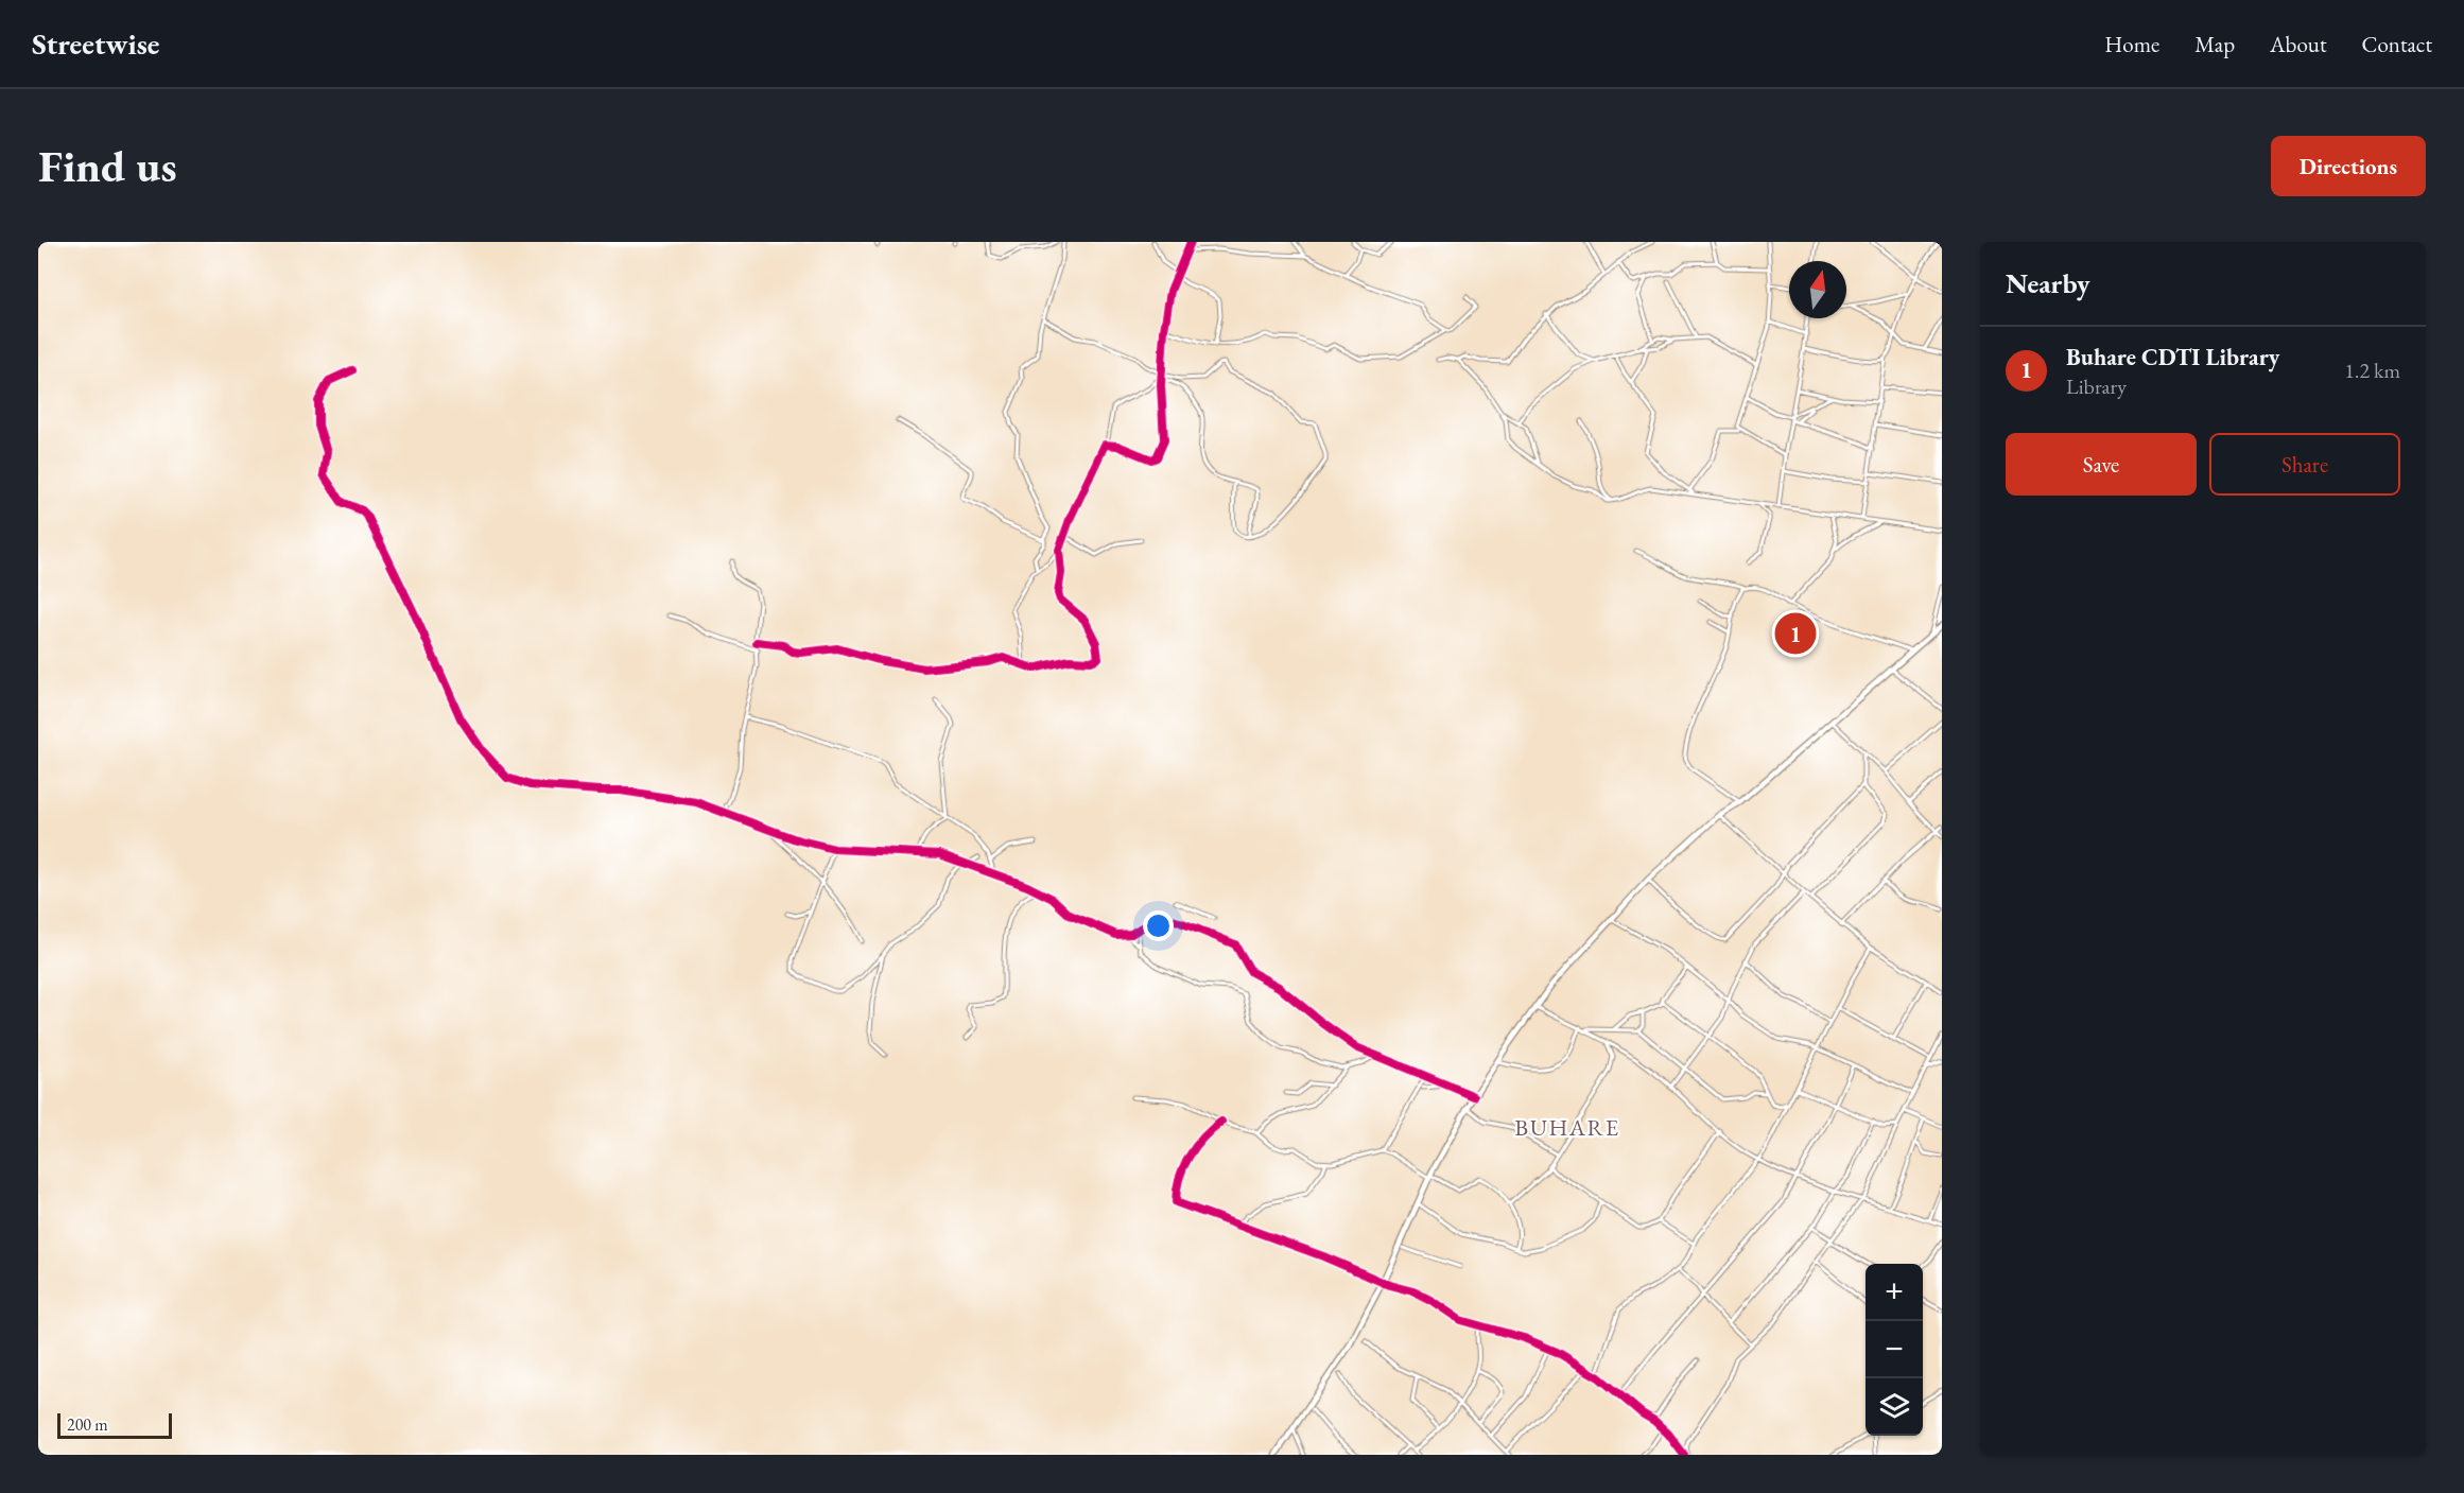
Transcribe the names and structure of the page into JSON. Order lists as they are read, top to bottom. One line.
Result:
{"districts":["BUHARE"],"scale_bar":"200 m","north":"top","page":{"header":"Streetwise","nav":["Home","Map","About","Contact"],"buttons":["Directions",["Save","Share"]],"title":"Find us","heading":"Nearby","list":[{"mark":"1","name":"Buhare CDTI Library","note":"Library","value":"1.2 km"}],"pins":"1","map_buttons":["+","−"],"scale":"200 m"}}
